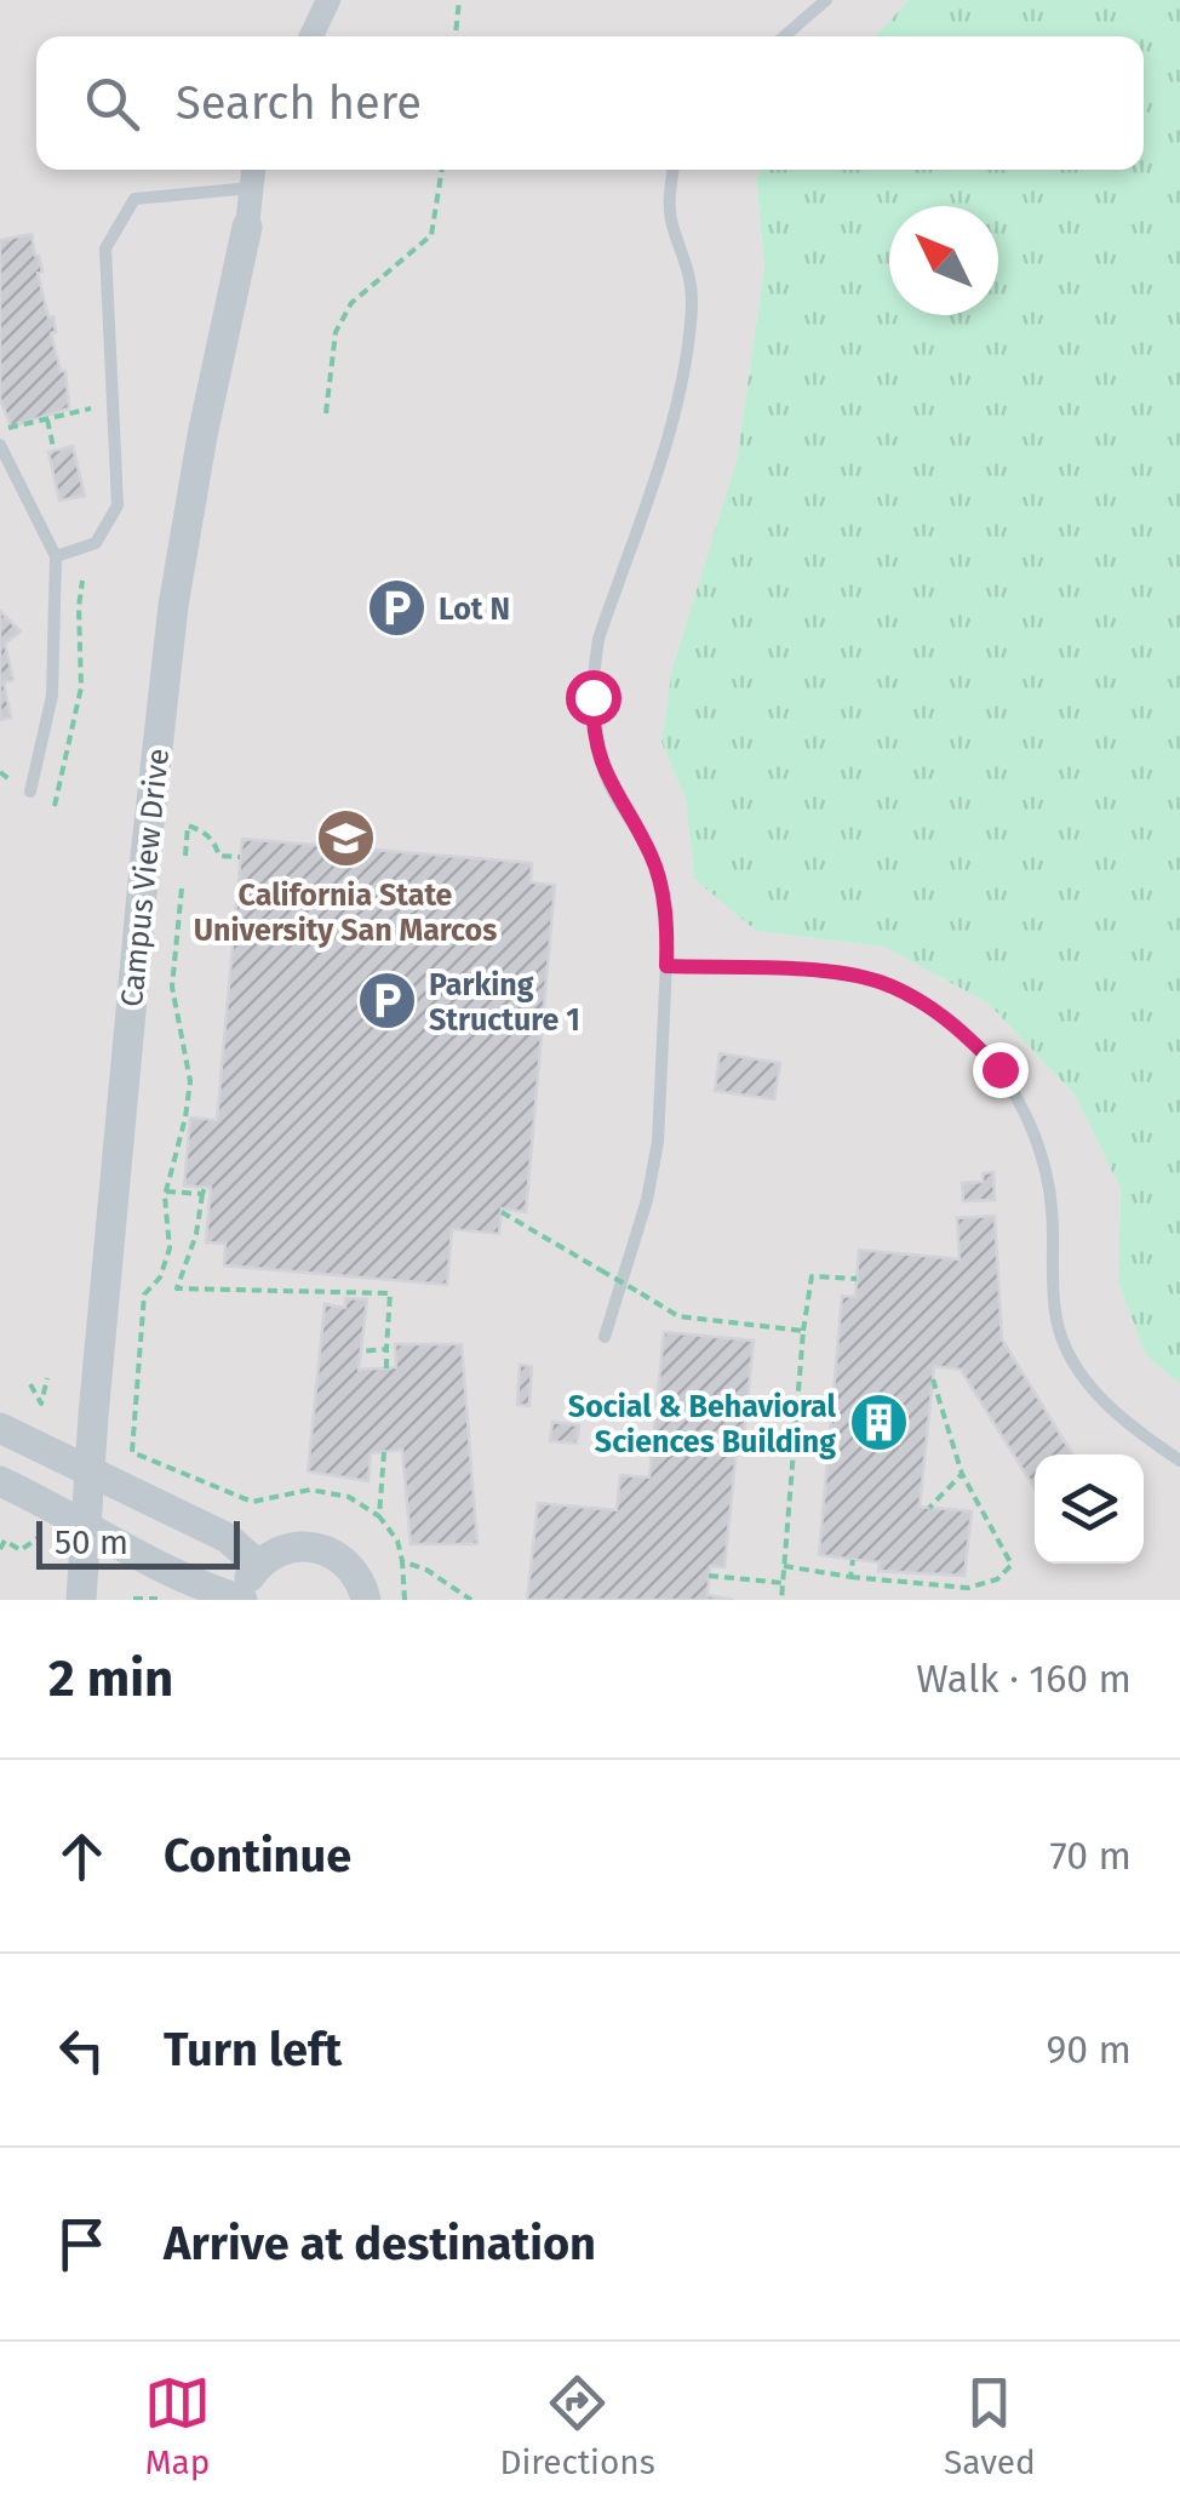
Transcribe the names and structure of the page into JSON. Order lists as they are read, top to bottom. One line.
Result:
{"streets":{"street":["Campus View Drive"]},"places":{"parking":["Lot N","Parking Structure 1"],"school or university":["California State University San Marcos"],"building":["Social & Behavioral Sciences Building"]},"scale_bar":"50 m","north":"top left","page":{"search":"Search here","scale":"50 m","heading":["2 min","Walk · 160 m"],"list":[["Continue","70 m"],["Turn left","90 m"],"Arrive at destination"],"nav":["Map","Directions","Saved"]}}
